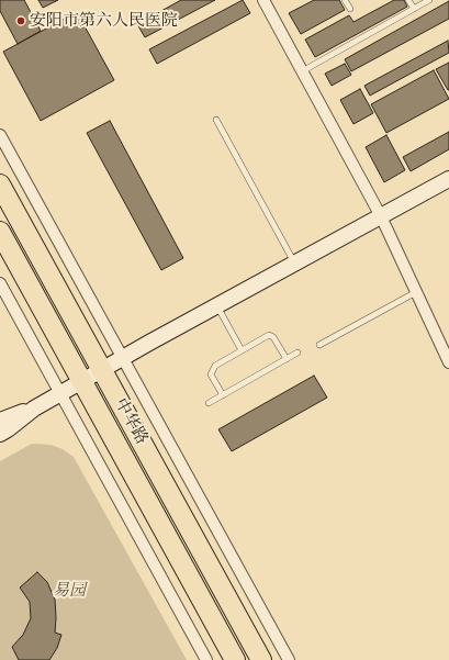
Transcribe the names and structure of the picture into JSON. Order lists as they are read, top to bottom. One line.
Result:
{"streets":{"highway":["中华路"]},"parks":["易园"],"places":["安阳市第六人民医院"]}
